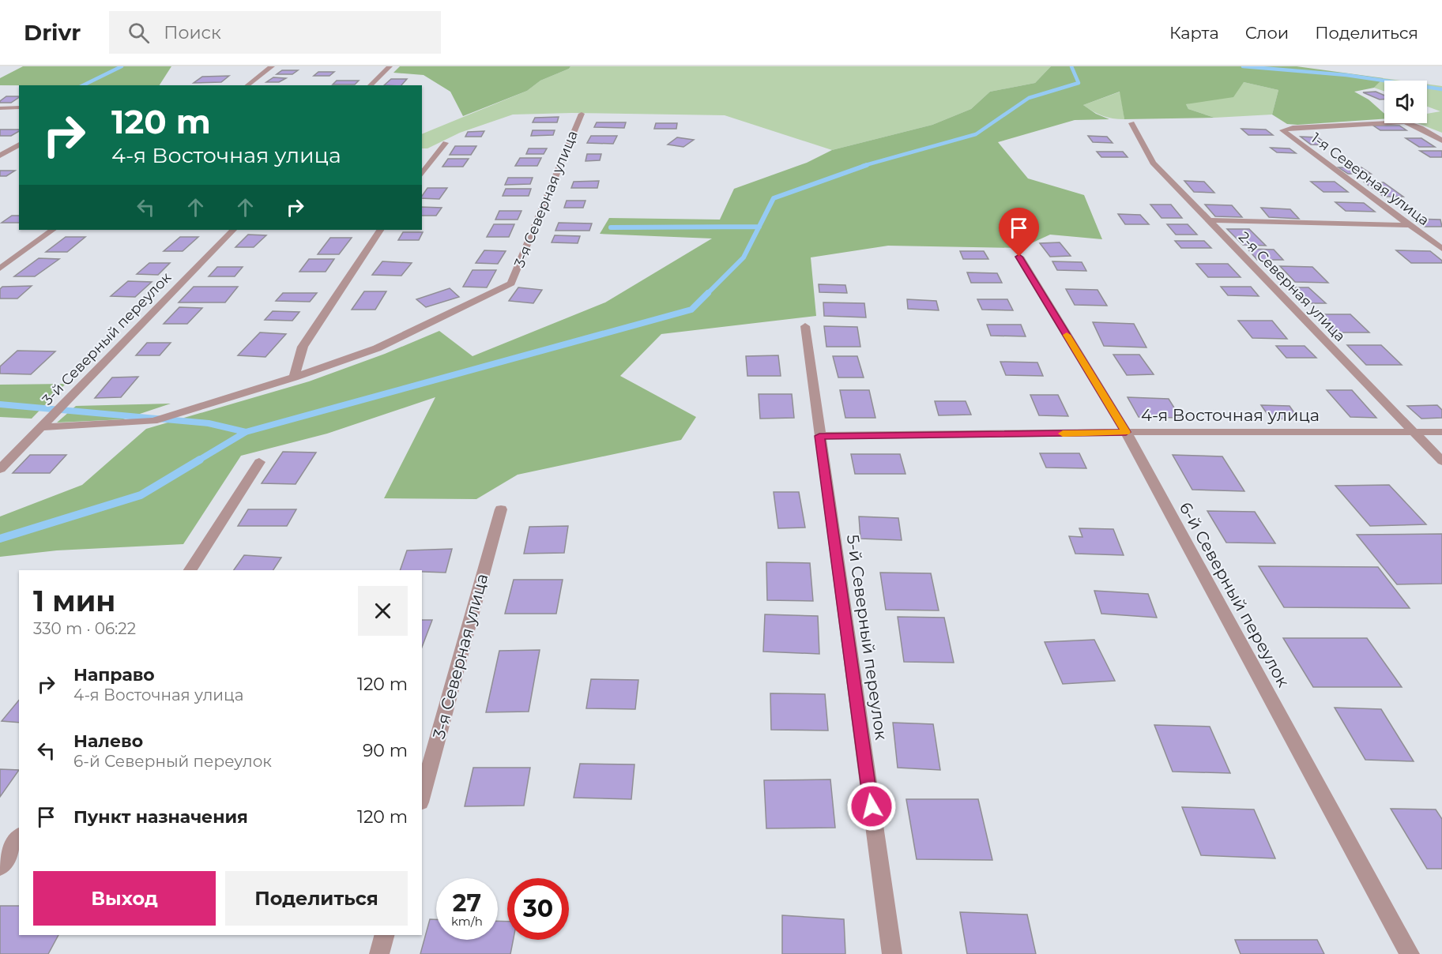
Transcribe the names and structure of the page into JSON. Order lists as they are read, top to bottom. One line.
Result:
{"streets":{"street":["1-я Северная улица","3-я Северная улица","2-я Северная улица","3-й Северный переулок","4-я Восточная улица","6-й Северный переулок","5-й Северный переулок"]},"crossings":[["2-я Северная улица","4-я Восточная улица"],["4-я Восточная улица","6-й Северный переулок"],["4-я Восточная улица","5-й Северный переулок"]],"page":{"header":"Drivr","search":"Поиск","nav":["Карта","Слои","Поделиться"],"turn":["120 m","4-я Восточная улица"],"heading":["1 мин","330 m · 06:22"],"list":[{"name":"Направо","note":"4-я Восточная улица","value":"120 m"},{"name":"Налево","note":"6-й Северный переулок","value":"90 m"},{"name":"Пункт назначения","value":"120 m"}],"buttons":["Выход","Поделиться"],"speed":"27 km/h","limit":"30"}}
